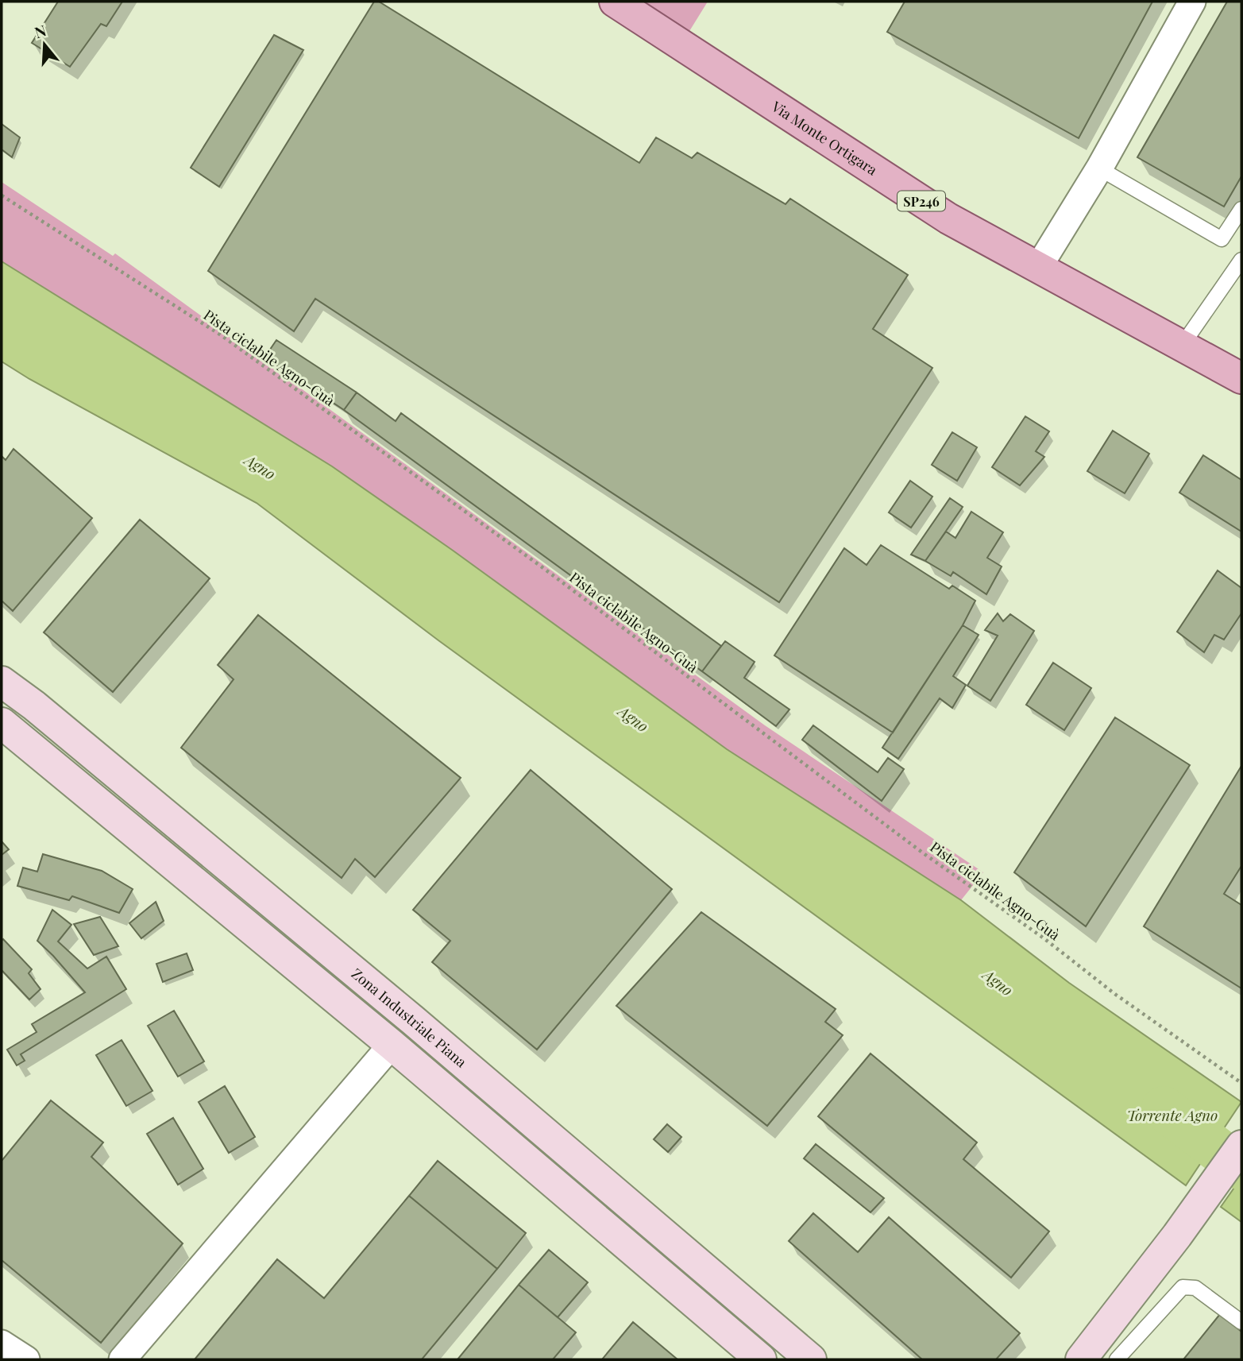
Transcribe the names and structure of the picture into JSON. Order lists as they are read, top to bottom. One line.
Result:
{"streets":{"main road":["Via Monte Ortigara","SP246","Zona Industriale Piana"],"path":["Pista ciclabile Agno-Guà"]},"water":["Agno","Torrente Agno"],"north":"top"}
